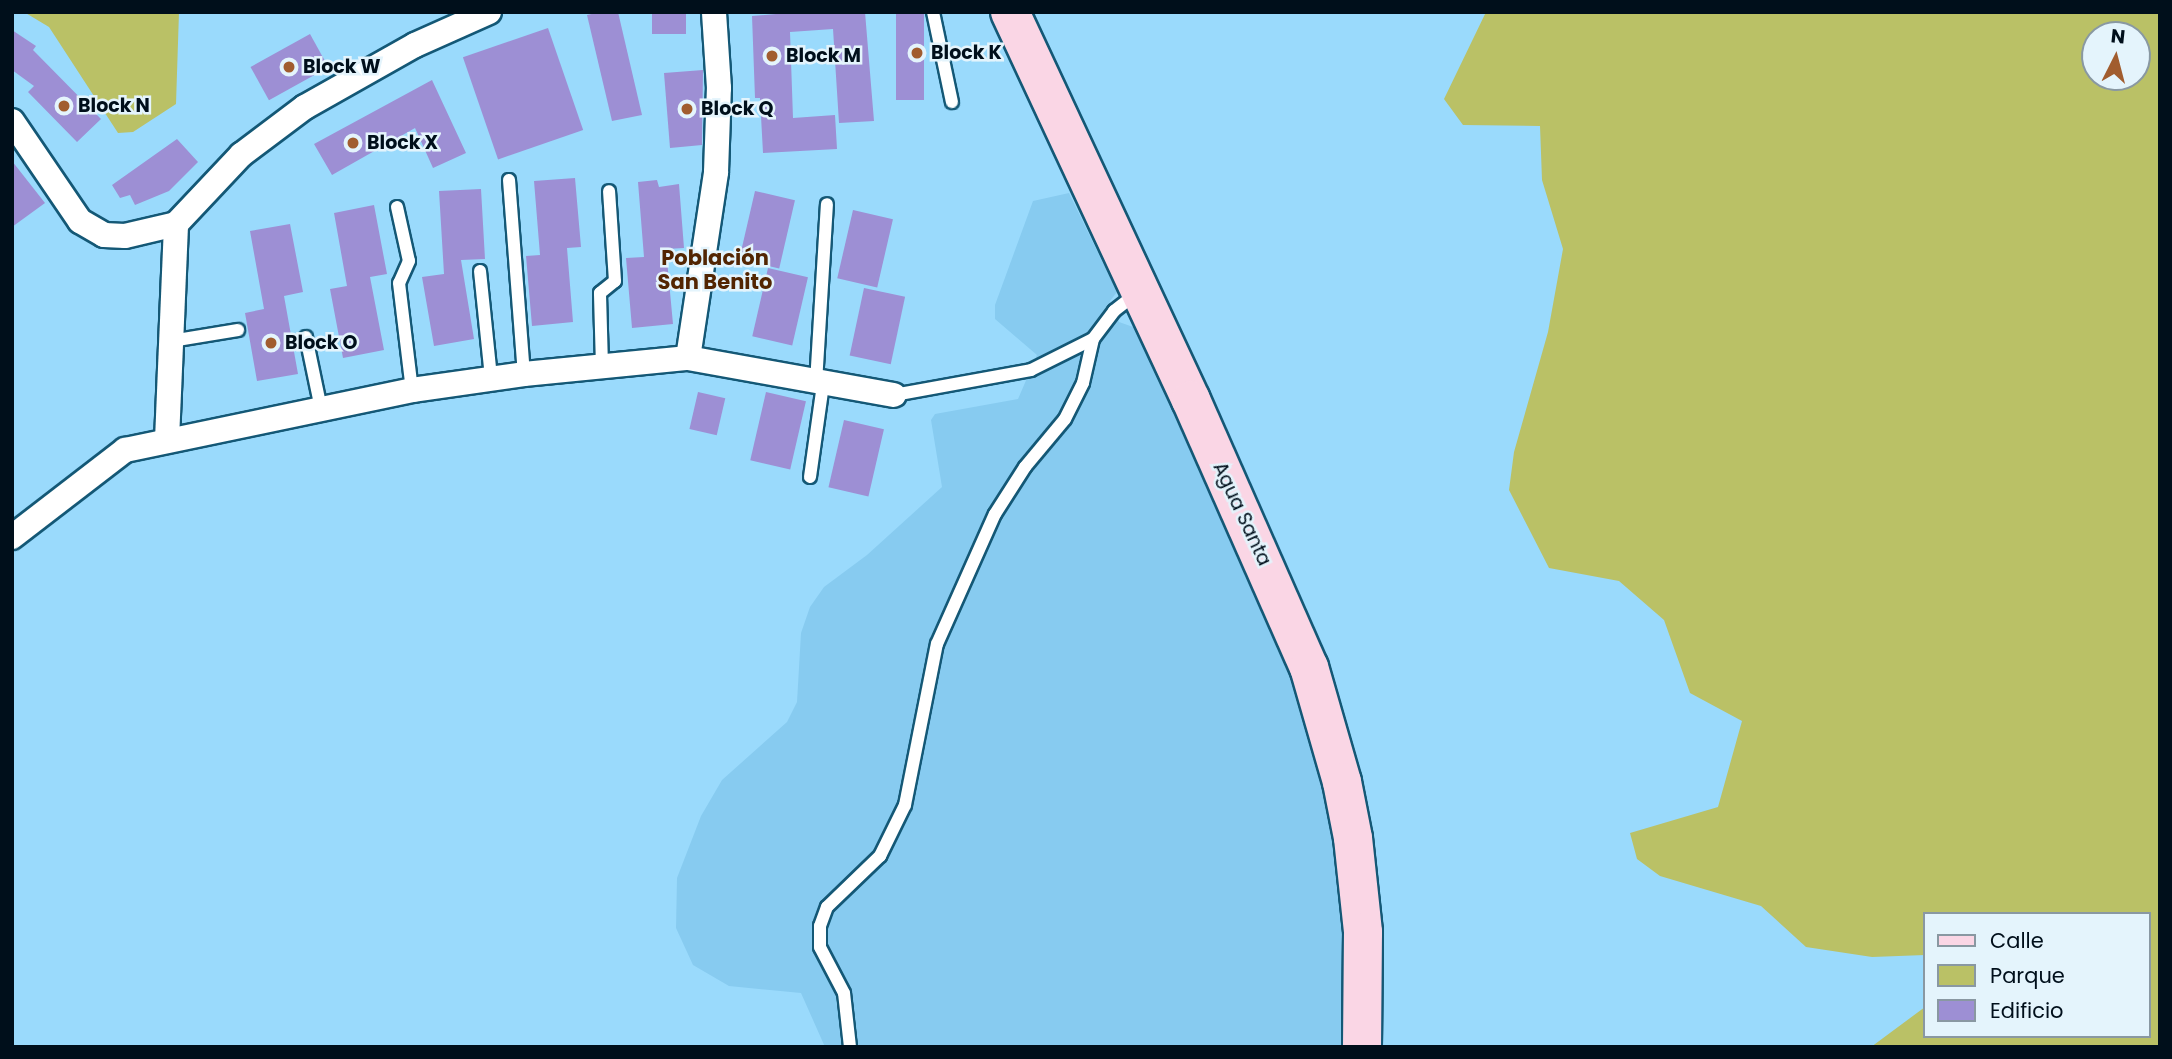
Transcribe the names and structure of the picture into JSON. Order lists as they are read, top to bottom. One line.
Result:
{"streets":{"main road":["Agua Santa"]},"districts":["Población San Benito"],"places":["Block K","Block M","Block W","Block N","Block Q","Block X","Block O"],"legend":["Calle","Parque","Edificio"],"north":"top"}
